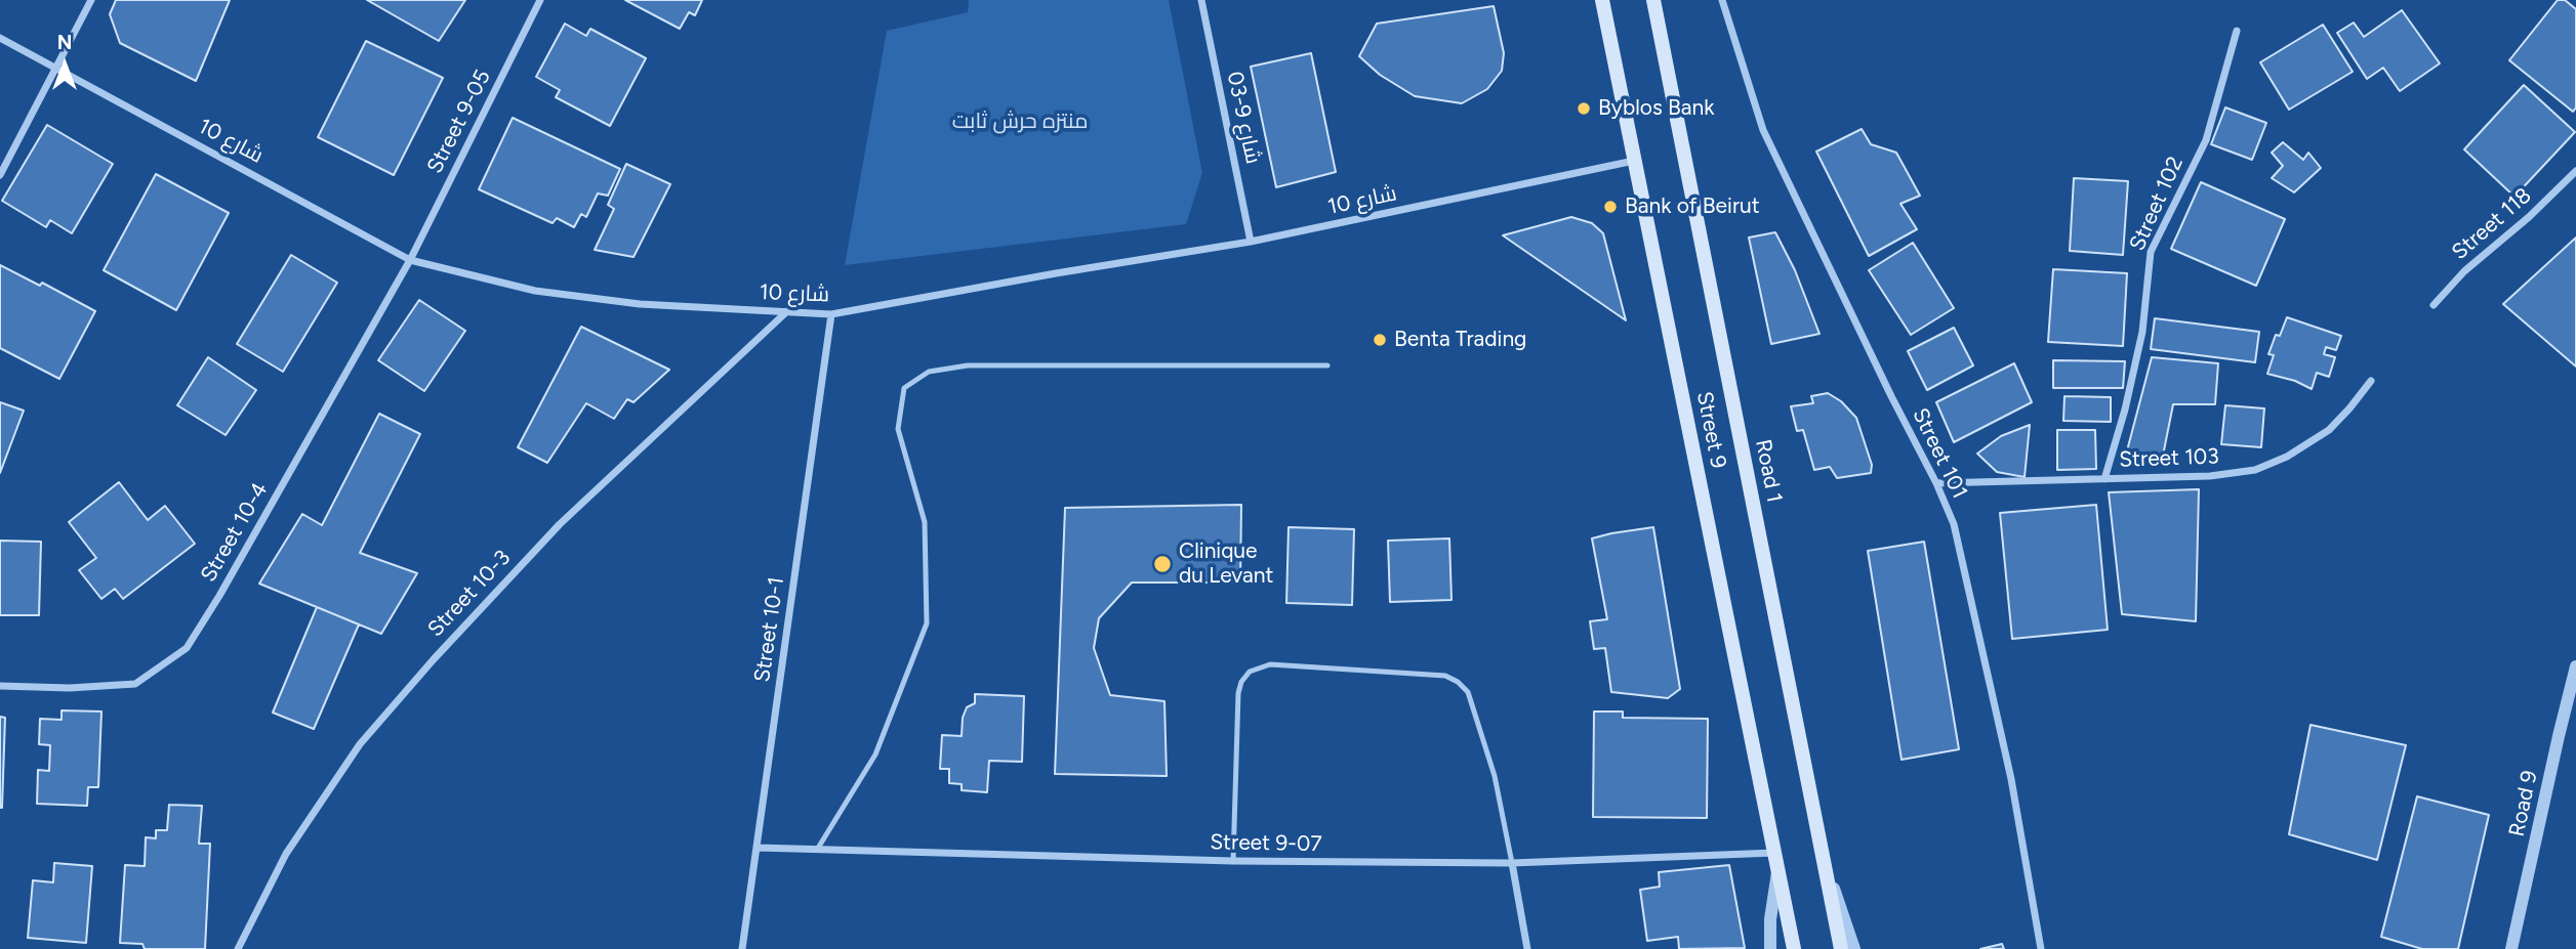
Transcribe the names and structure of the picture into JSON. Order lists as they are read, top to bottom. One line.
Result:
{"streets":{"main road":["Street 9","Road 1"],"street":["شارع 9-03","Street 9-05","شارع 10","Street 102","Street 118","Street 101","Street 103","Street 10-4","Street 10-3","Street 10-1","Road 9","Street 9-07"]},"crossings":[["شارع 9-03","شارع 10"],["Street 9-05","شارع 10"],["Street 9-05","Street 10-4"],["شارع 10","Street 9"],["شارع 10","Street 10-4"],["شارع 10","Street 10-3"],["شارع 10","Street 10-1"],["Street 102","Street 103"],["Street 9","Street 9-07"],["Street 101","Street 103"],["Street 10-1","Street 9-07"]],"parks":["منتزه حرش ثابت"],"places":["Byblos Bank","Bank of Beirut","Benta Trading","Clinique du Levant"],"north":"top"}
